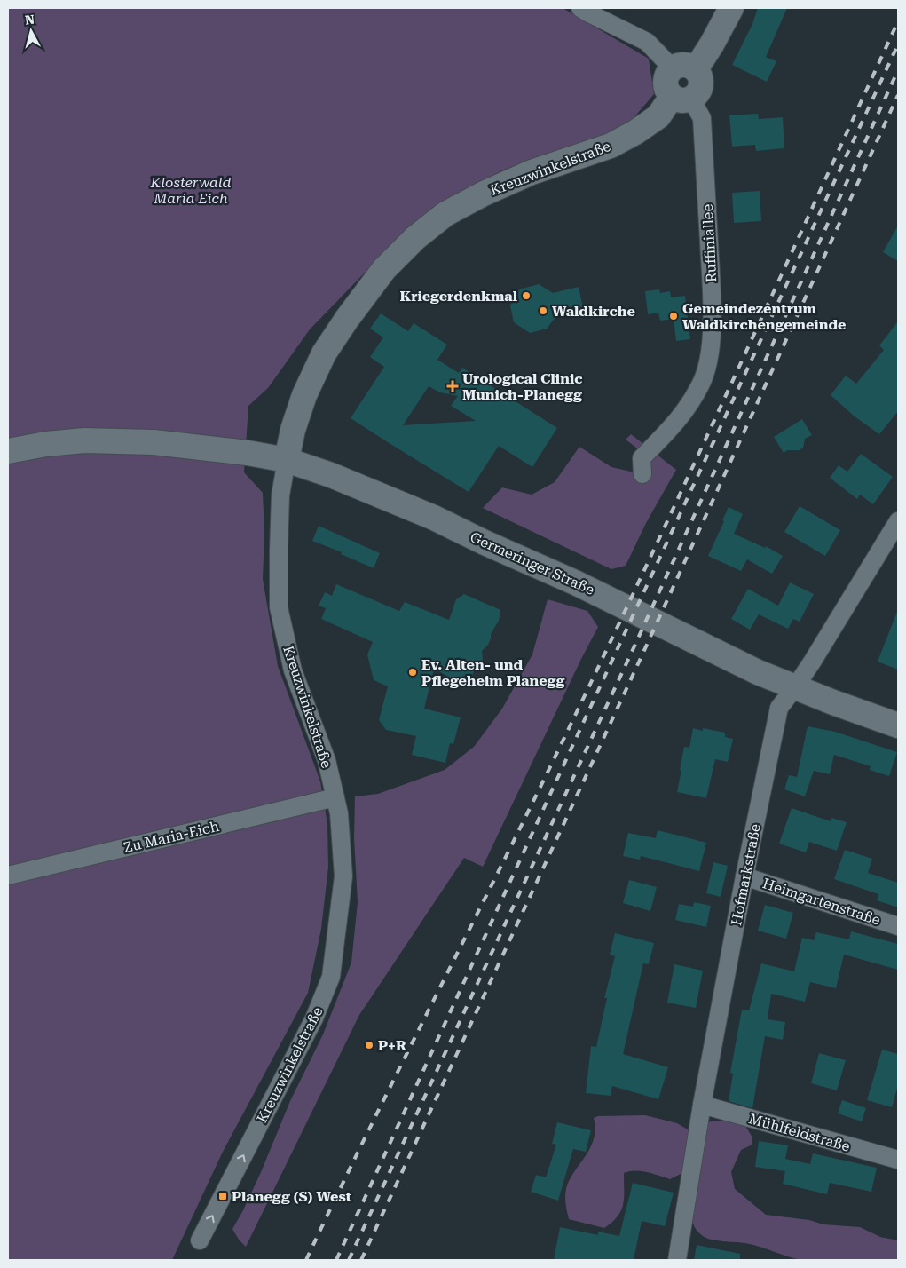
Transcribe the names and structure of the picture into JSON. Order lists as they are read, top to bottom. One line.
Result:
{"streets":{"main road":["Kreuzwinkelstraße","Ruffiniallee","Germeringer Straße"],"street":["Zu Maria-Eich","Hofmarkstraße","Heimgartenstraße","Mühlfeldstraße"]},"crossings":[["Kreuzwinkelstraße","Ruffiniallee"],["Kreuzwinkelstraße","Germeringer Straße"],["Kreuzwinkelstraße","Zu Maria-Eich"],["Germeringer Straße","Hofmarkstraße"],["Hofmarkstraße","Heimgartenstraße"],["Hofmarkstraße","Mühlfeldstraße"]],"parks":["Klosterwald Maria Eich"],"places":{"other":["Kriegerdenkmal","Waldkirche","Gemeindezentrum Waldkirchengemeinde","Ev. Alten- und Pflegeheim Planegg","P+R"],"health":["Urological Clinic Munich-Planegg"],"transit":["Planegg (S) West"]},"north":"top"}
